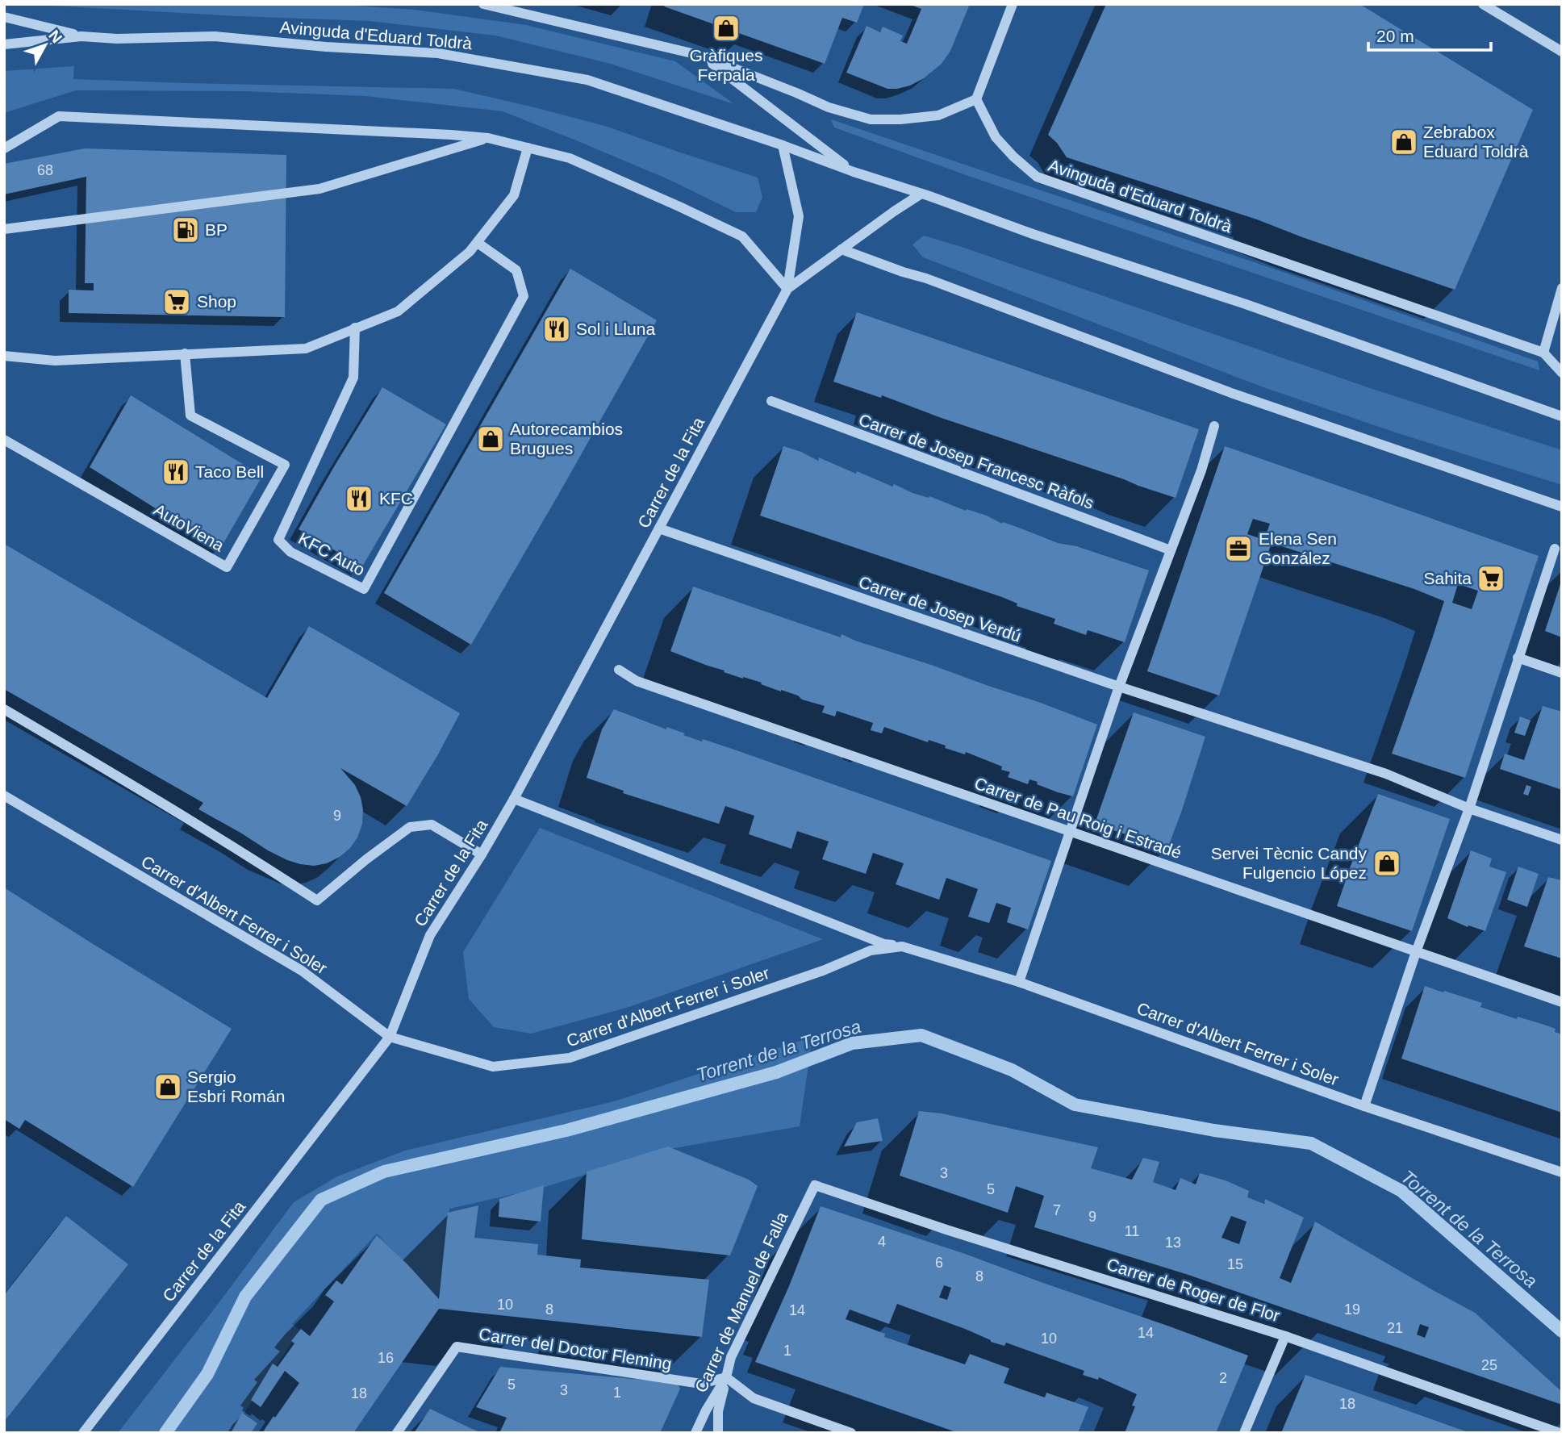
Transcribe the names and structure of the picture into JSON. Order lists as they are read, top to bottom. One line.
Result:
{"streets":{"street":["Avinguda d'Eduard Toldrà","Carrer de Josep Francesc Ràfols","Carrer de la Fita","AutoViena","KFC Auto","Carrer de Josep Verdú","Carrer de Pau Roig i Estradé","Carrer d'Albert Ferrer i Soler","Carrer de Roger de Flor","Carrer de Manuel de Falla","Carrer del Doctor Fleming"]},"crossings":[["Avinguda d'Eduard Toldrà","Carrer de la Fita"],["Carrer de la Fita","Carrer de Josep Verdú"],["Carrer de la Fita","Carrer d'Albert Ferrer i Soler"],["Carrer de Roger de Flor","Carrer de Manuel de Falla"],["Carrer de Manuel de Falla","Carrer del Doctor Fleming"]],"water":["Torrent de la Terrosa"],"places":{"shop":["Gràfiques Ferpala","Zebrabox Eduard Toldrà","Autorecambios Brugues","Servei Tècnic Candy Fulgencio López","Sergio Esbri Román"],"fuel station":["BP"],"supermarket":["Shop","Sahita"],"restaurant":["Sol i Lluna","Taco Bell","KFC"],"office":["Elena Sen González"]},"house_numbers":["68","9","3","5","7","9","11","4","13","6","15","8","10","8","19","14","21","14","10","1","16","25","2","5","3","1","18","18"],"scale_bar":"20 m","north":"top right"}
